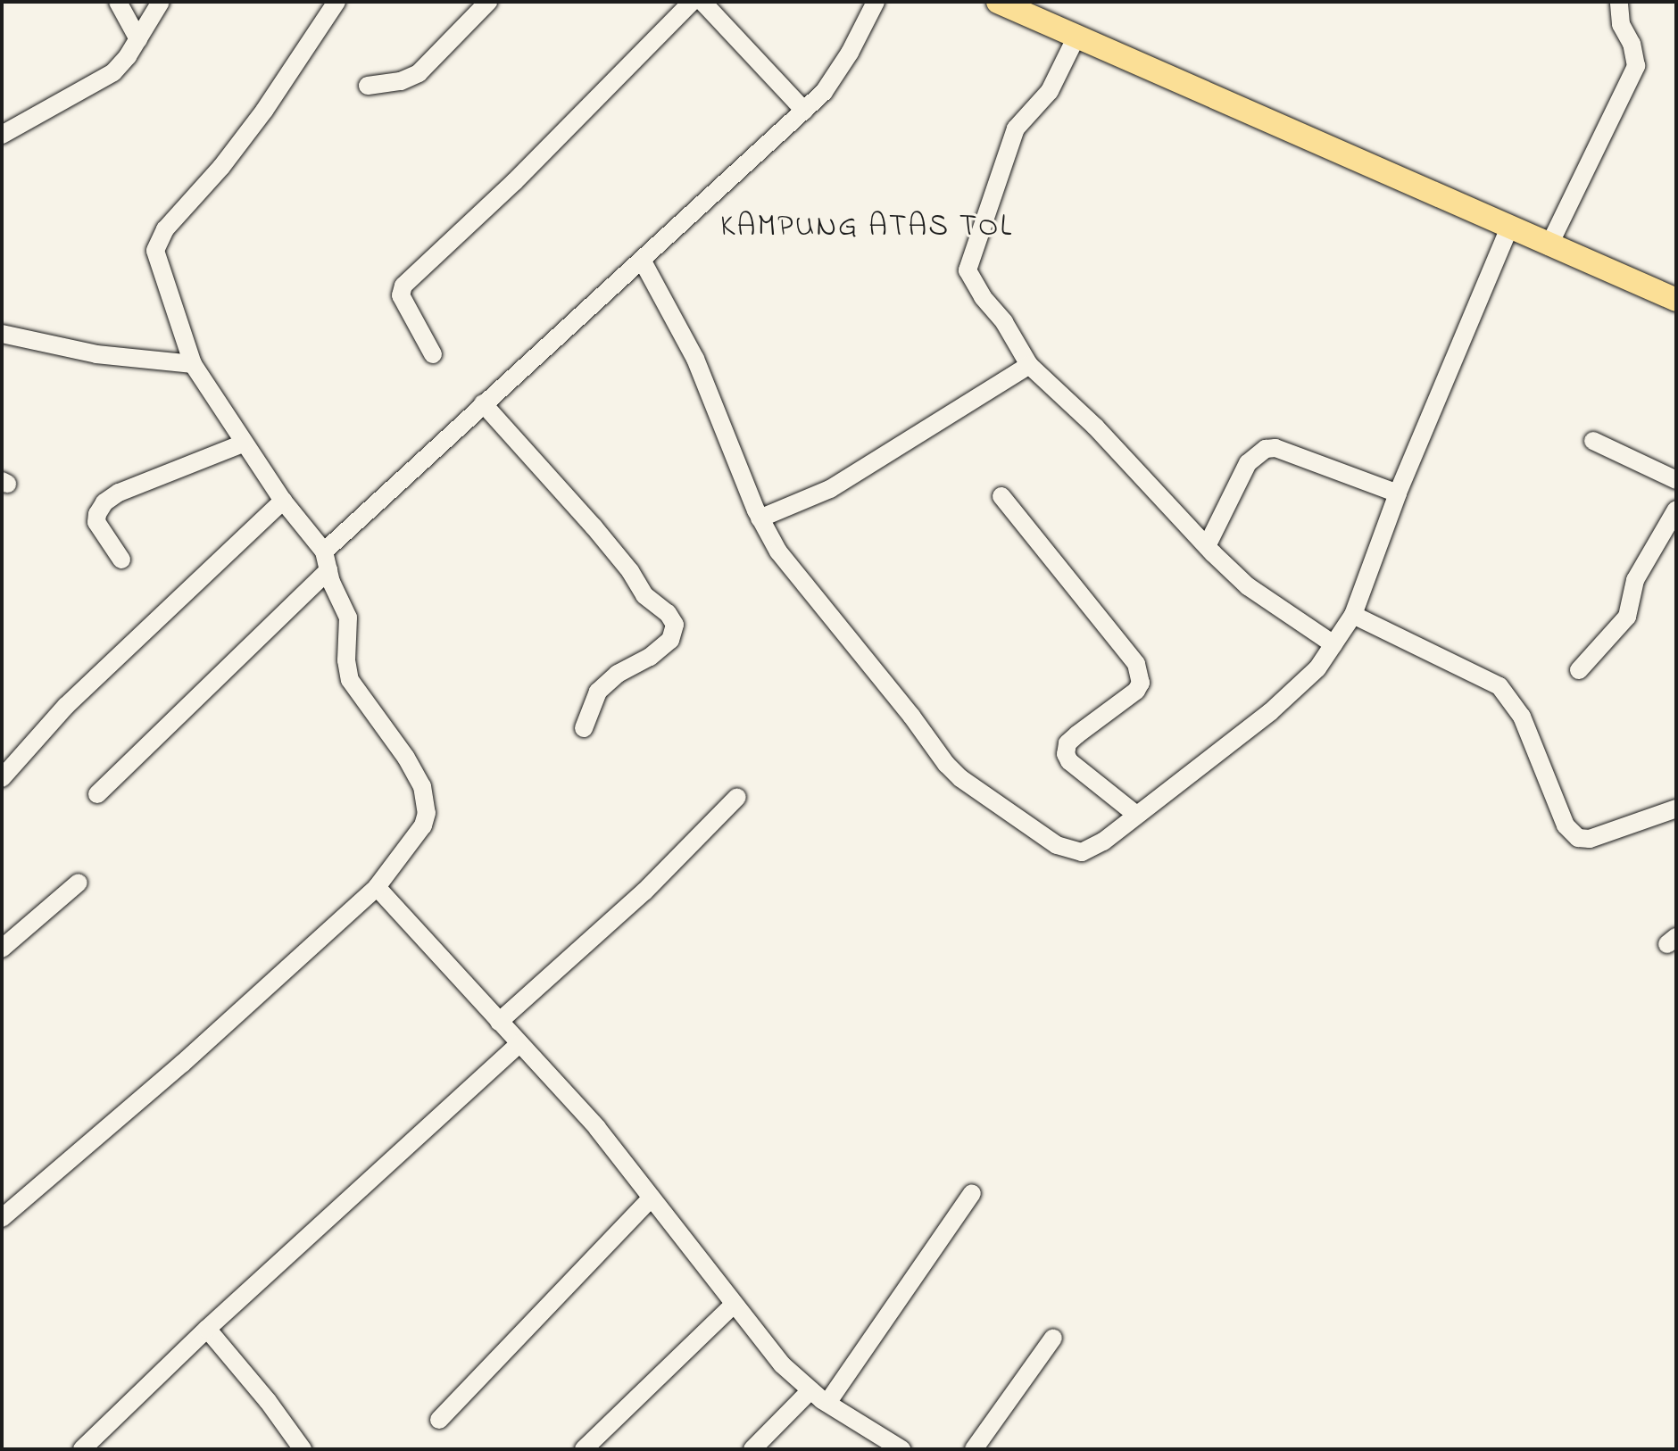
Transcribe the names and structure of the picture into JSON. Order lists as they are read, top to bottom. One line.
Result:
{"districts":["KAMPUNG ATAS TOL"]}
